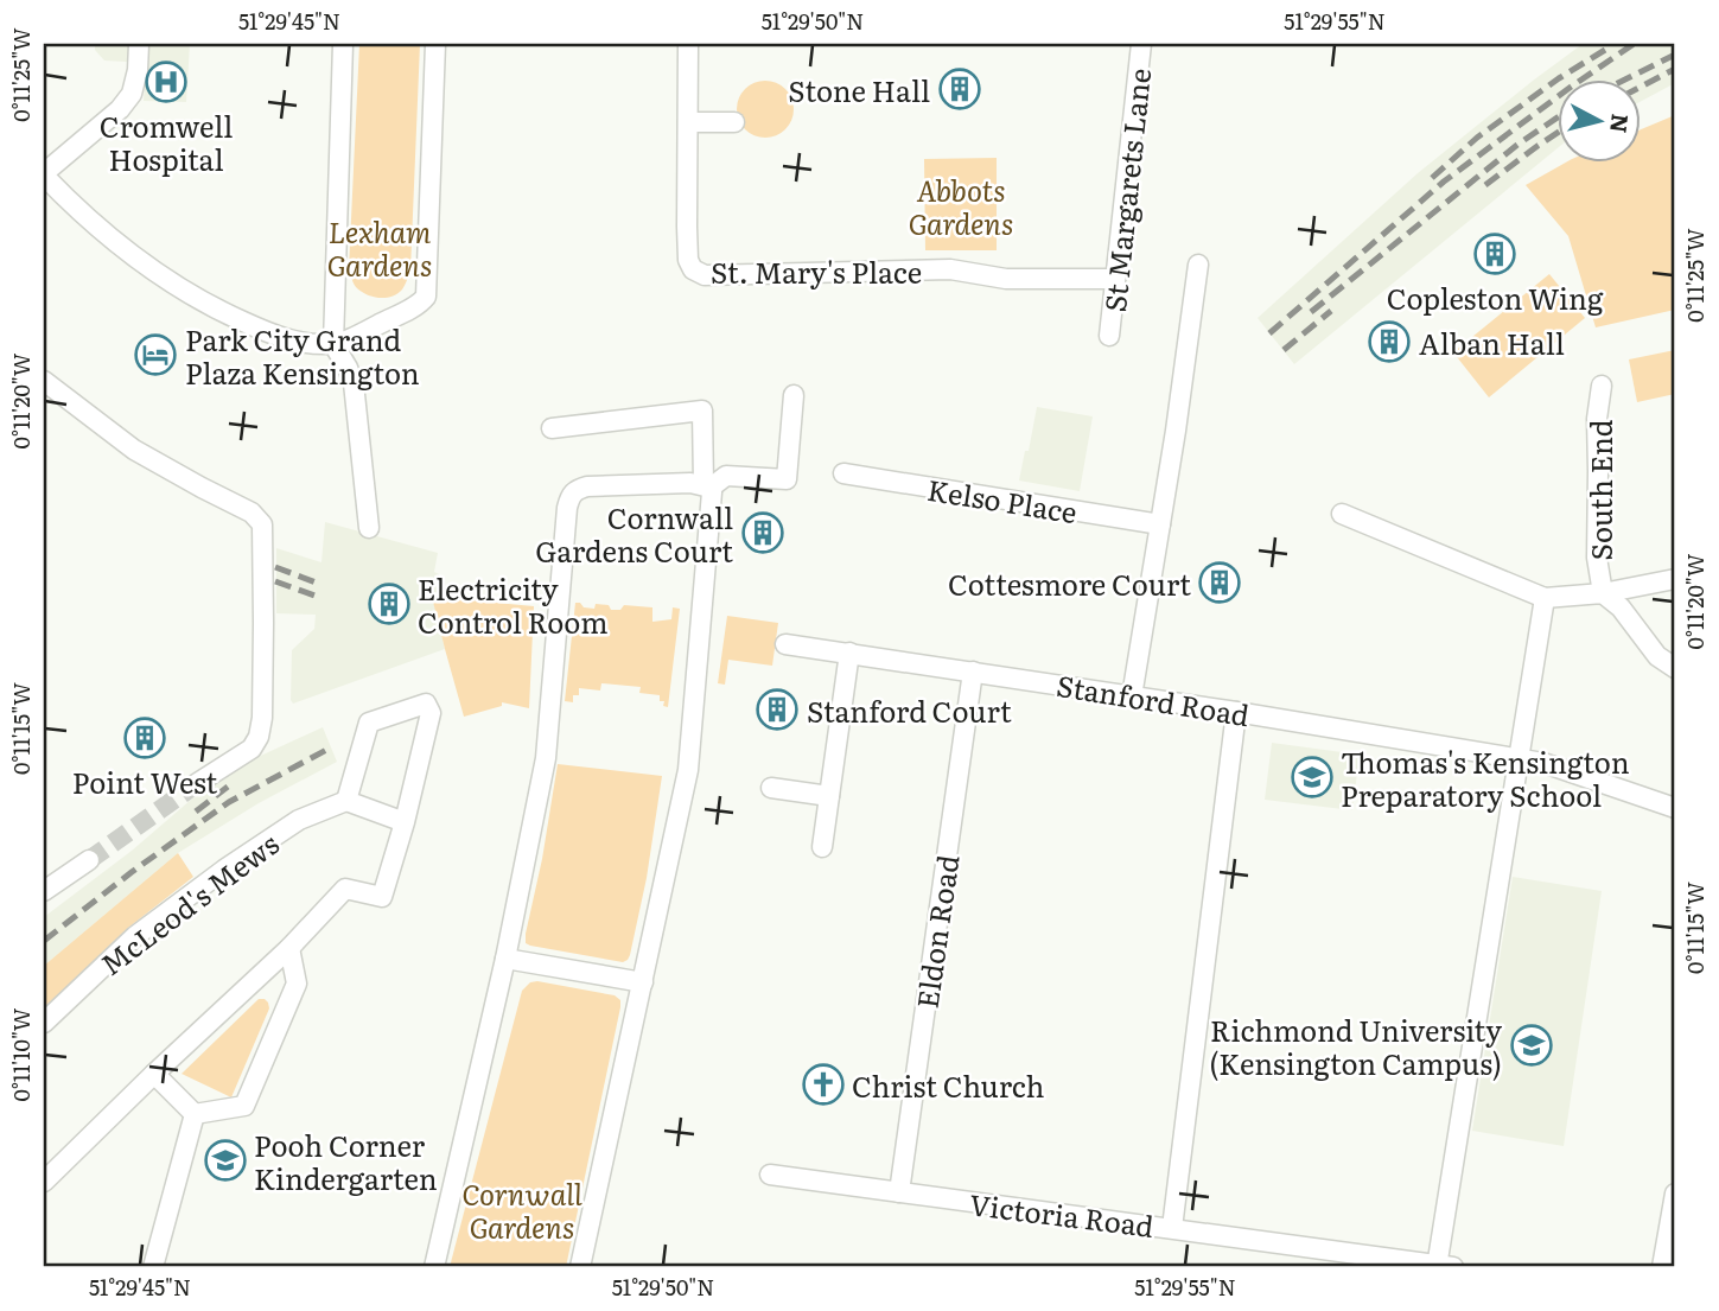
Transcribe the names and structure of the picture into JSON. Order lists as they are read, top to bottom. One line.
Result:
{"streets":{"street":["St Margarets Lane","St. Mary's Place","South End","Kelso Place","Stanford Road","McLeod's Mews","Eldon Road","Victoria Road"]},"crossings":[["St Margarets Lane","St. Mary's Place"],["Stanford Road","Eldon Road"],["Eldon Road","Victoria Road"]],"parks":["Abbots Gardens","Lexham Gardens","Cornwall Gardens"],"places":{"hospital":["Cromwell Hospital"],"building":["Stone Hall","Copleston Wing","Alban Hall","Cornwall Gardens Court","Cottesmore Court","Electricity Control Room","Stanford Court","Point West"],"hotel":["Park City Grand Plaza Kensington"],"school or university":["Thomas's Kensington Preparatory School","Richmond University (Kensington Campus)","Pooh Corner Kindergarten"],"church":["Christ Church"]},"north":"right","coordinates":["51°29'45\"N","51°29'50\"N","51°29'55\"N","0°11'25\"W","0°11'20\"W","0°11'15\"W","0°11'10\"W"]}
